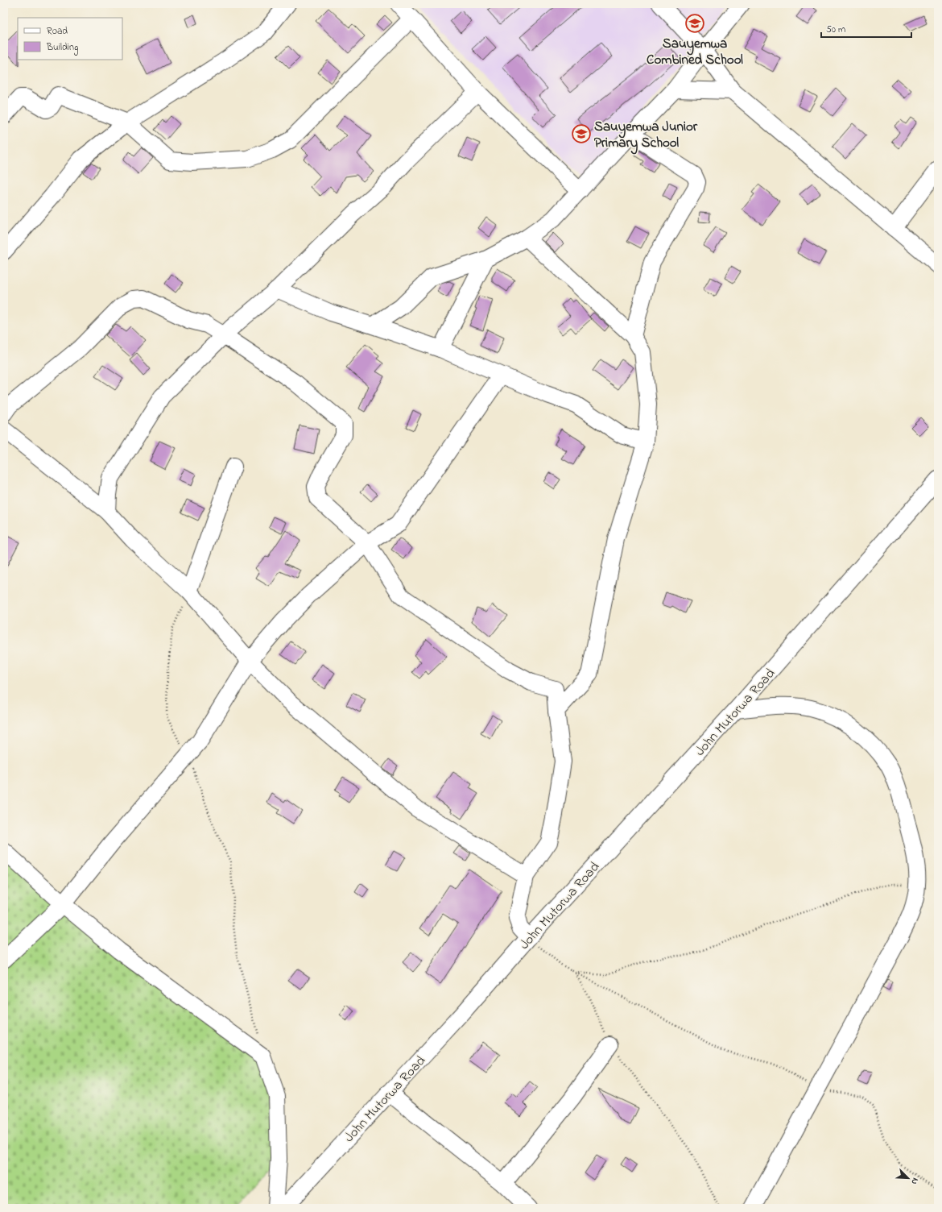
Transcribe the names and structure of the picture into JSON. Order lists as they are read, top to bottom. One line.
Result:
{"streets":{"street":["John Mutorwa Road"]},"places":{"school or university":["Sauyemwa Combined School","Sauyemwa Junior Primary School"]},"legend":["Road","Building"],"scale_bar":"50 m","north":"bottom right"}
